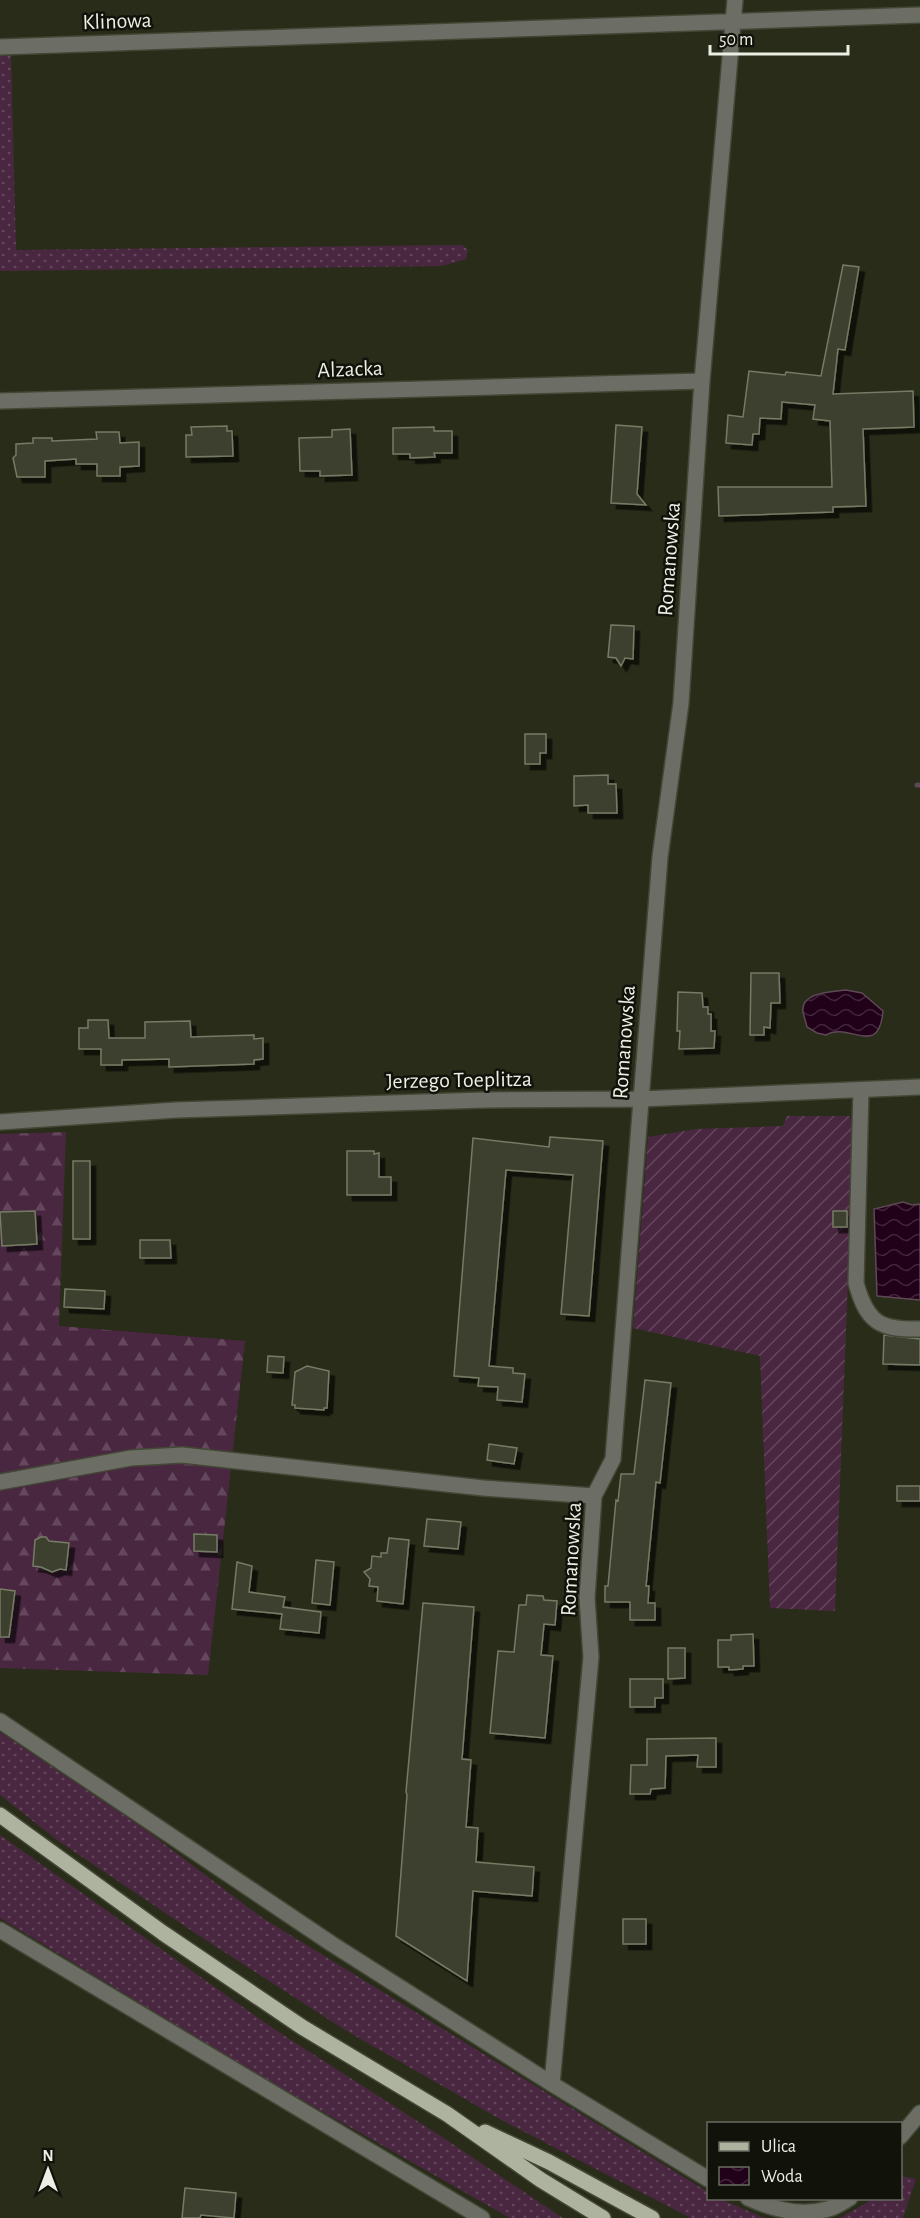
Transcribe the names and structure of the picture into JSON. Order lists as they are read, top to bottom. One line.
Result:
{"streets":{"street":["Klinowa","Alzacka","Romanowska","Jerzego Toeplitza"]},"crossings":[["Klinowa","Romanowska"],["Alzacka","Romanowska"],["Romanowska","Jerzego Toeplitza"]],"legend":["Ulica","Woda"],"scale_bar":"50 m","north":"top"}
